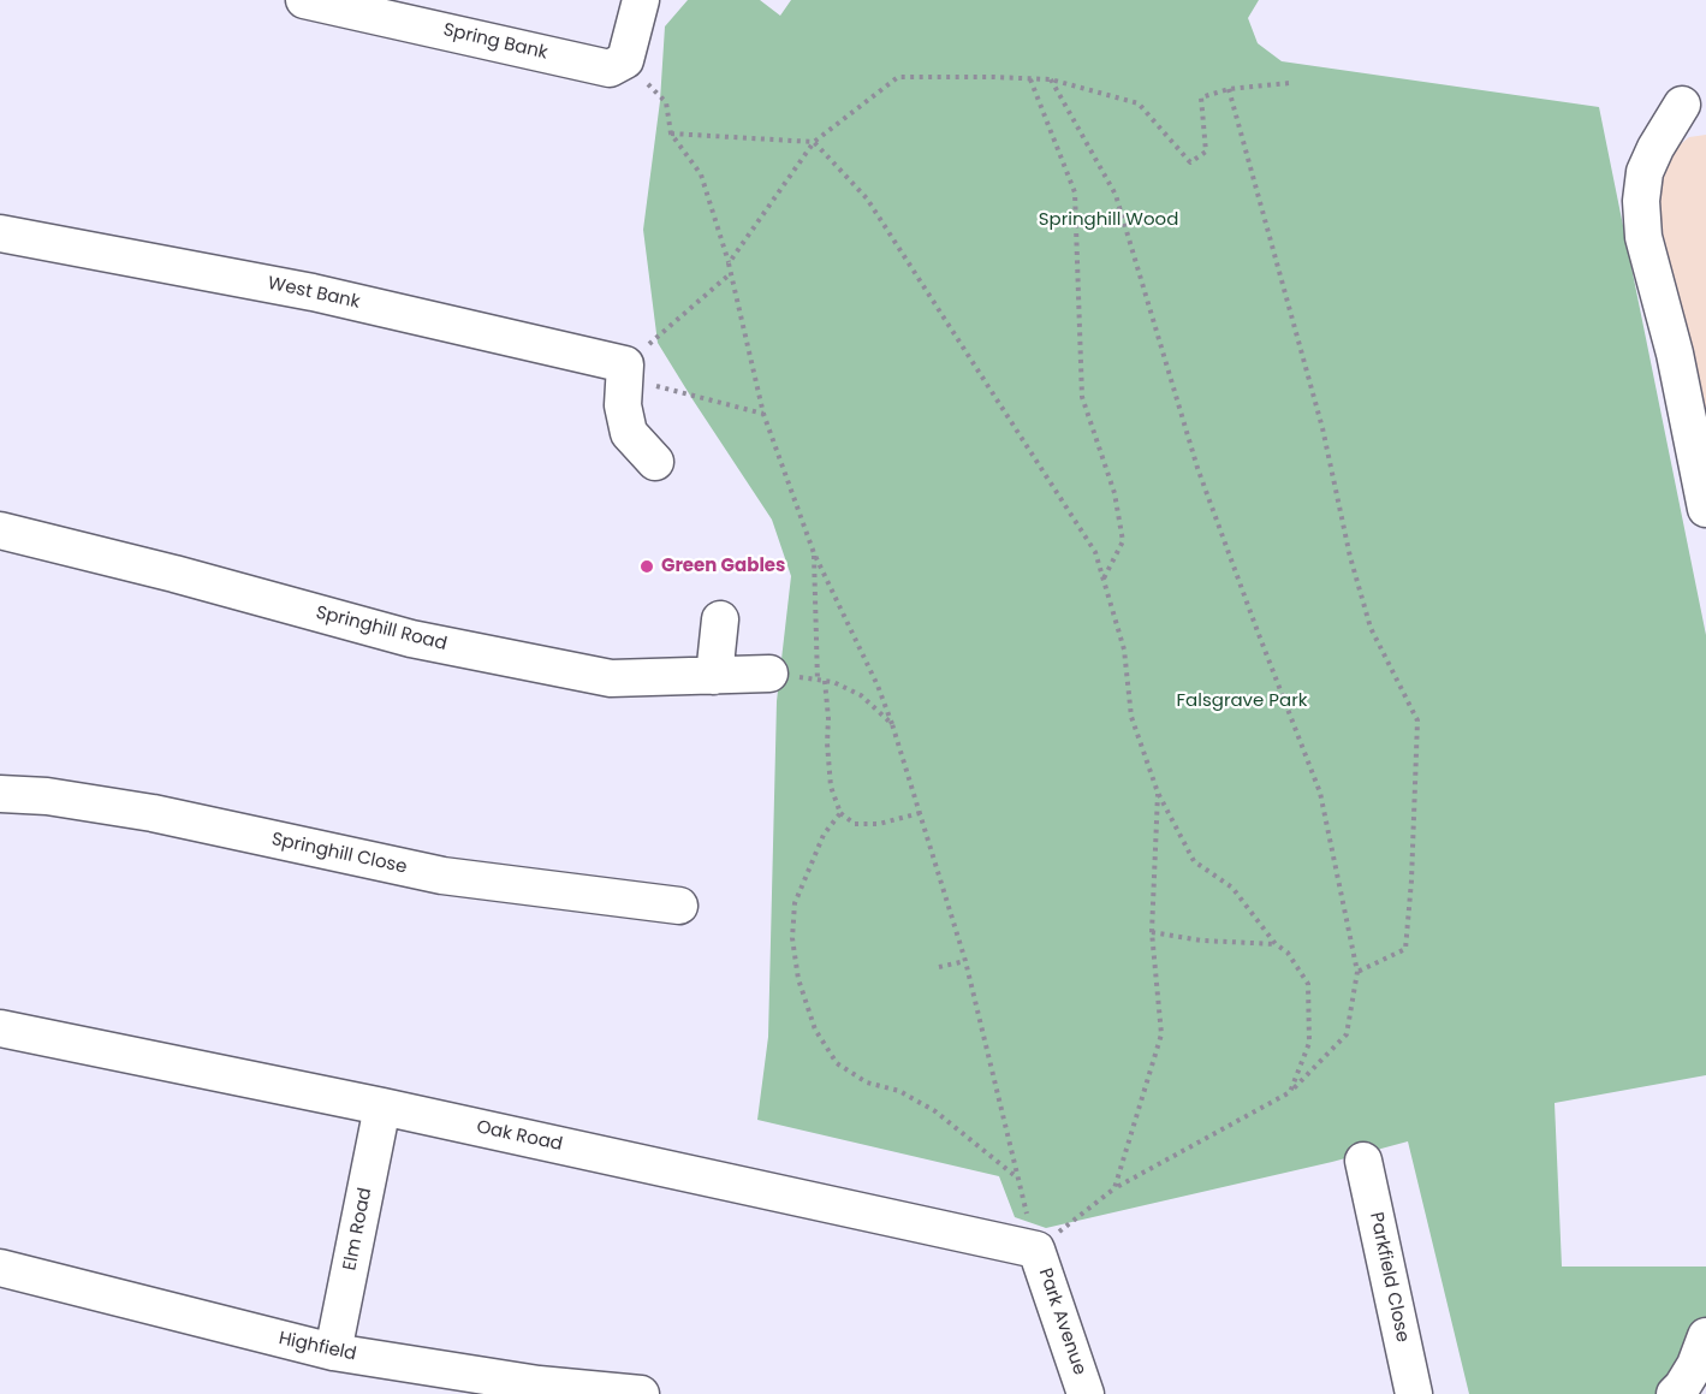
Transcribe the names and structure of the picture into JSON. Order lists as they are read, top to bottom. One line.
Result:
{"streets":{"street":["Spring Bank","West Bank","Springhill Road","Springhill Close","Oak Road","Elm Road","Parkfield Close","Park Avenue","Highfield"]},"crossings":[["Oak Road","Elm Road"],["Oak Road","Park Avenue"],["Elm Road","Highfield"]],"parks":["Springhill Wood","Falsgrave Park"],"places":["Green Gables"]}
